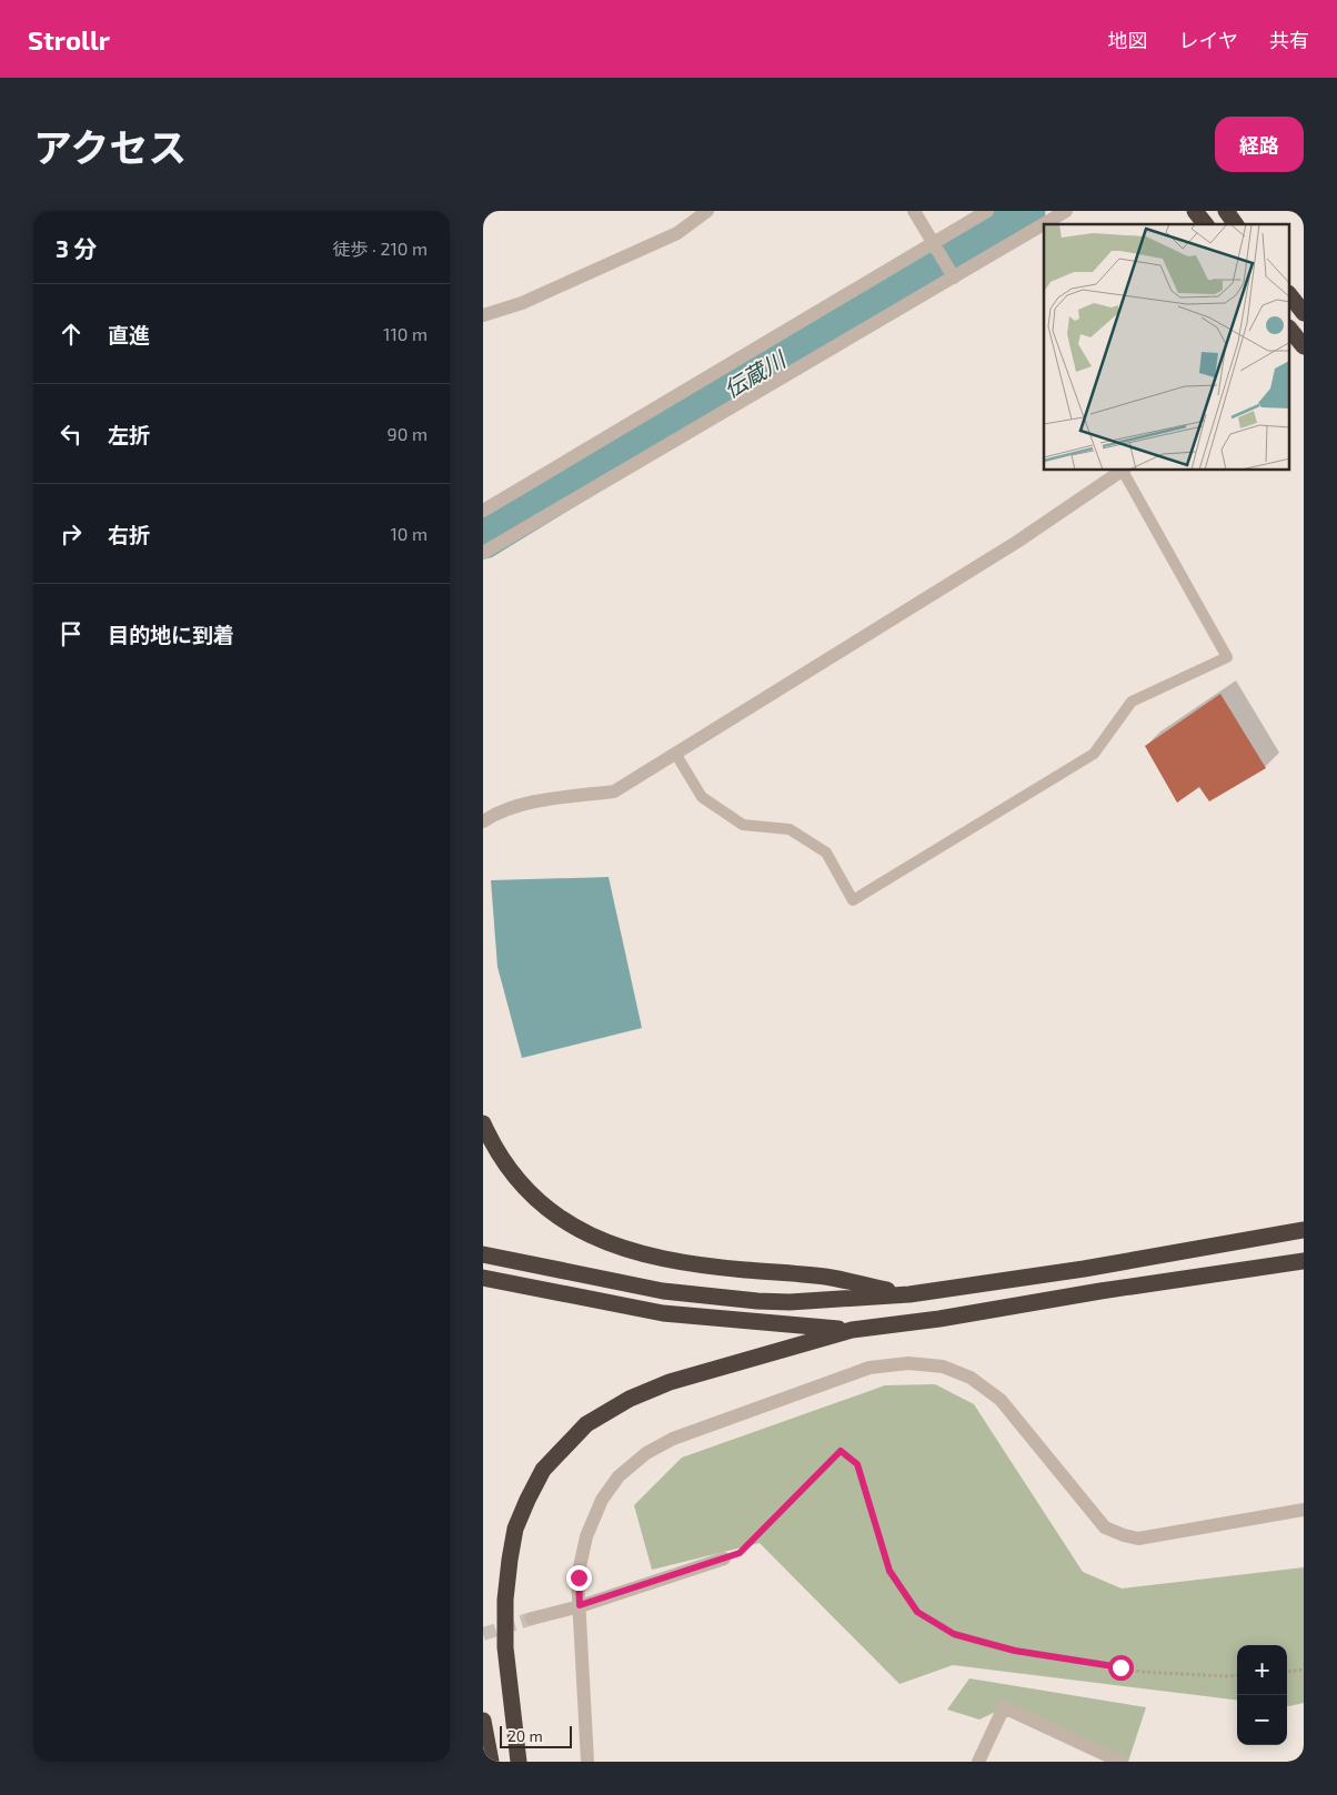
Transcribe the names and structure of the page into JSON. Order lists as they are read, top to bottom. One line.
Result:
{"water":["伝蔵川"],"scale_bar":"20 m","page":{"header":"Strollr","nav":["地図","レイヤ","共有"],"title":"アクセス","buttons":"経路","heading":["3 分","徒歩 · 210 m"],"list":[["直進","110 m"],["左折","90 m"],["右折","10 m"],"目的地に到着"],"map_buttons":["+","−"],"scale":"20 m"}}
